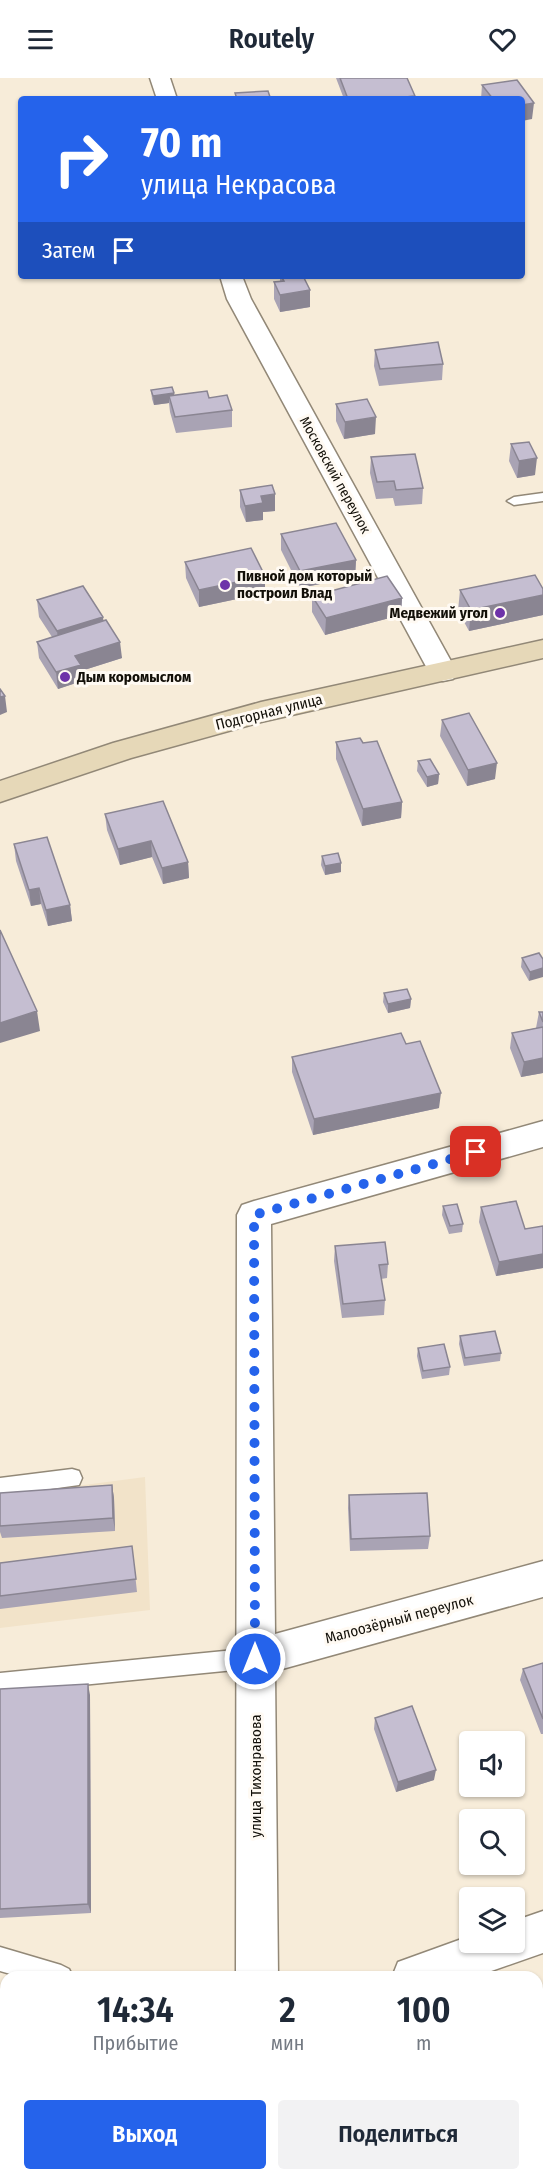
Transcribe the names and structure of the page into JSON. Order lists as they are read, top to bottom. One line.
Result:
{"streets":{"main road":["Подгорная улица"],"street":["Московский переулок","Малоозёрный переулок","улица Тихонравова"]},"crossings":[["Московский переулок","Подгорная улица"],["Малоозёрный переулок","улица Тихонравова"]],"places":["Пивной дом который построил Влад","Медвежий угол","Дым коромыслом"],"page":{"header":"Routely","turn":["70 m","улица Некрасова"],"then":"Затем","eta":["14:34","Прибытие","2","мин","100","m"],"buttons":["Выход","Поделиться"]}}
